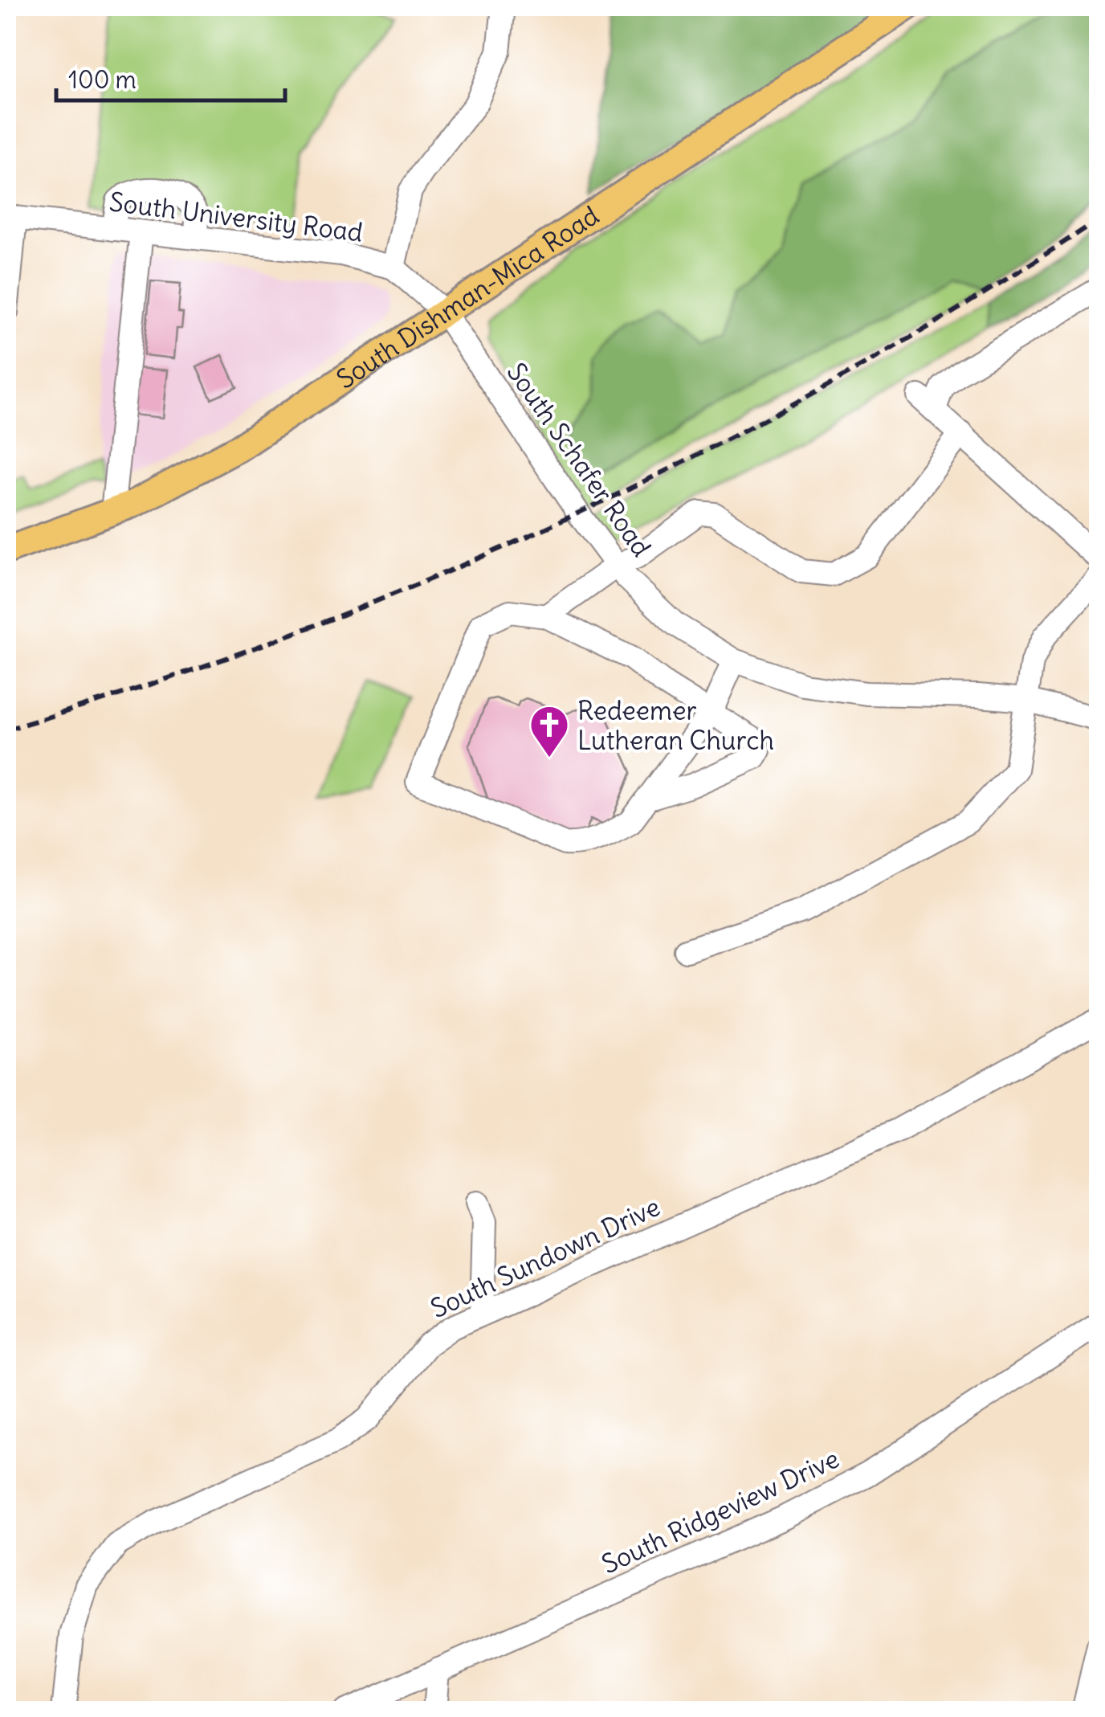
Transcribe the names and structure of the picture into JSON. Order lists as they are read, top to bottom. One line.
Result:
{"streets":{"main road":["South Dishman-Mica Road"],"street":["South University Road","South Schafer Road","South Sundown Drive","South Ridgeview Drive"]},"crossings":[["South University Road","South Dishman-Mica Road"],["South University Road","South Schafer Road"],["South Dishman-Mica Road","South Schafer Road"]],"places":{"church":["Redeemer Lutheran Church"]},"scale_bar":"100 m"}
